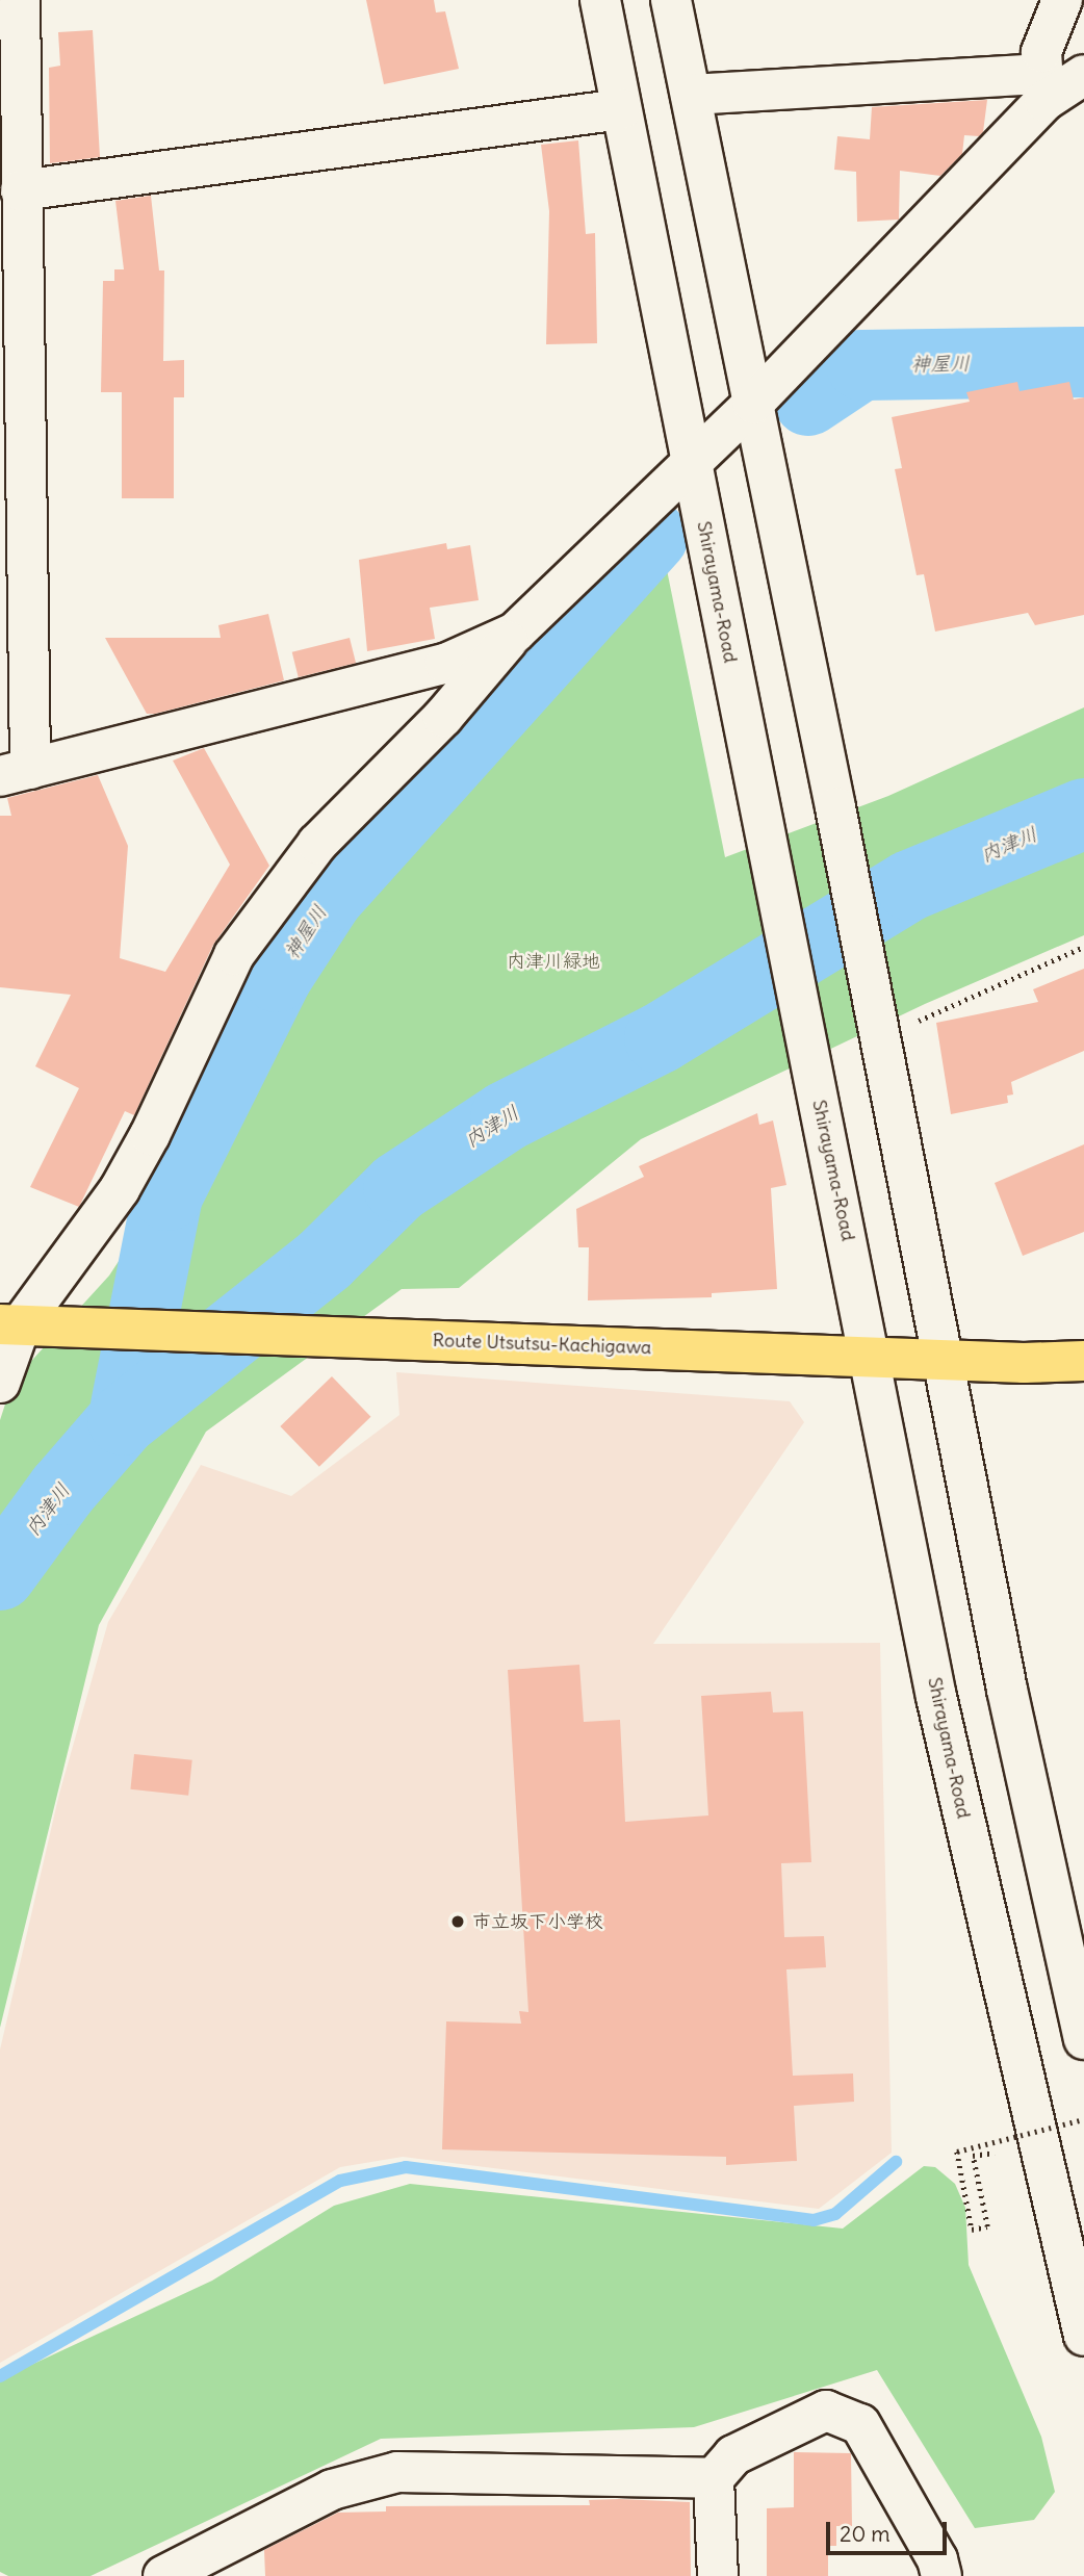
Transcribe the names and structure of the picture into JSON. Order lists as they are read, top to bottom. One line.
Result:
{"streets":{"main road":["Route Utsutsu-Kachigawa"],"street":["Shirayama-Road"]},"crossings":[["Shirayama-Road","Route Utsutsu-Kachigawa"]],"water":["神屋川","内津川"],"parks":["内津川緑地"],"places":["市立坂下小学校"],"scale_bar":"20 m"}
